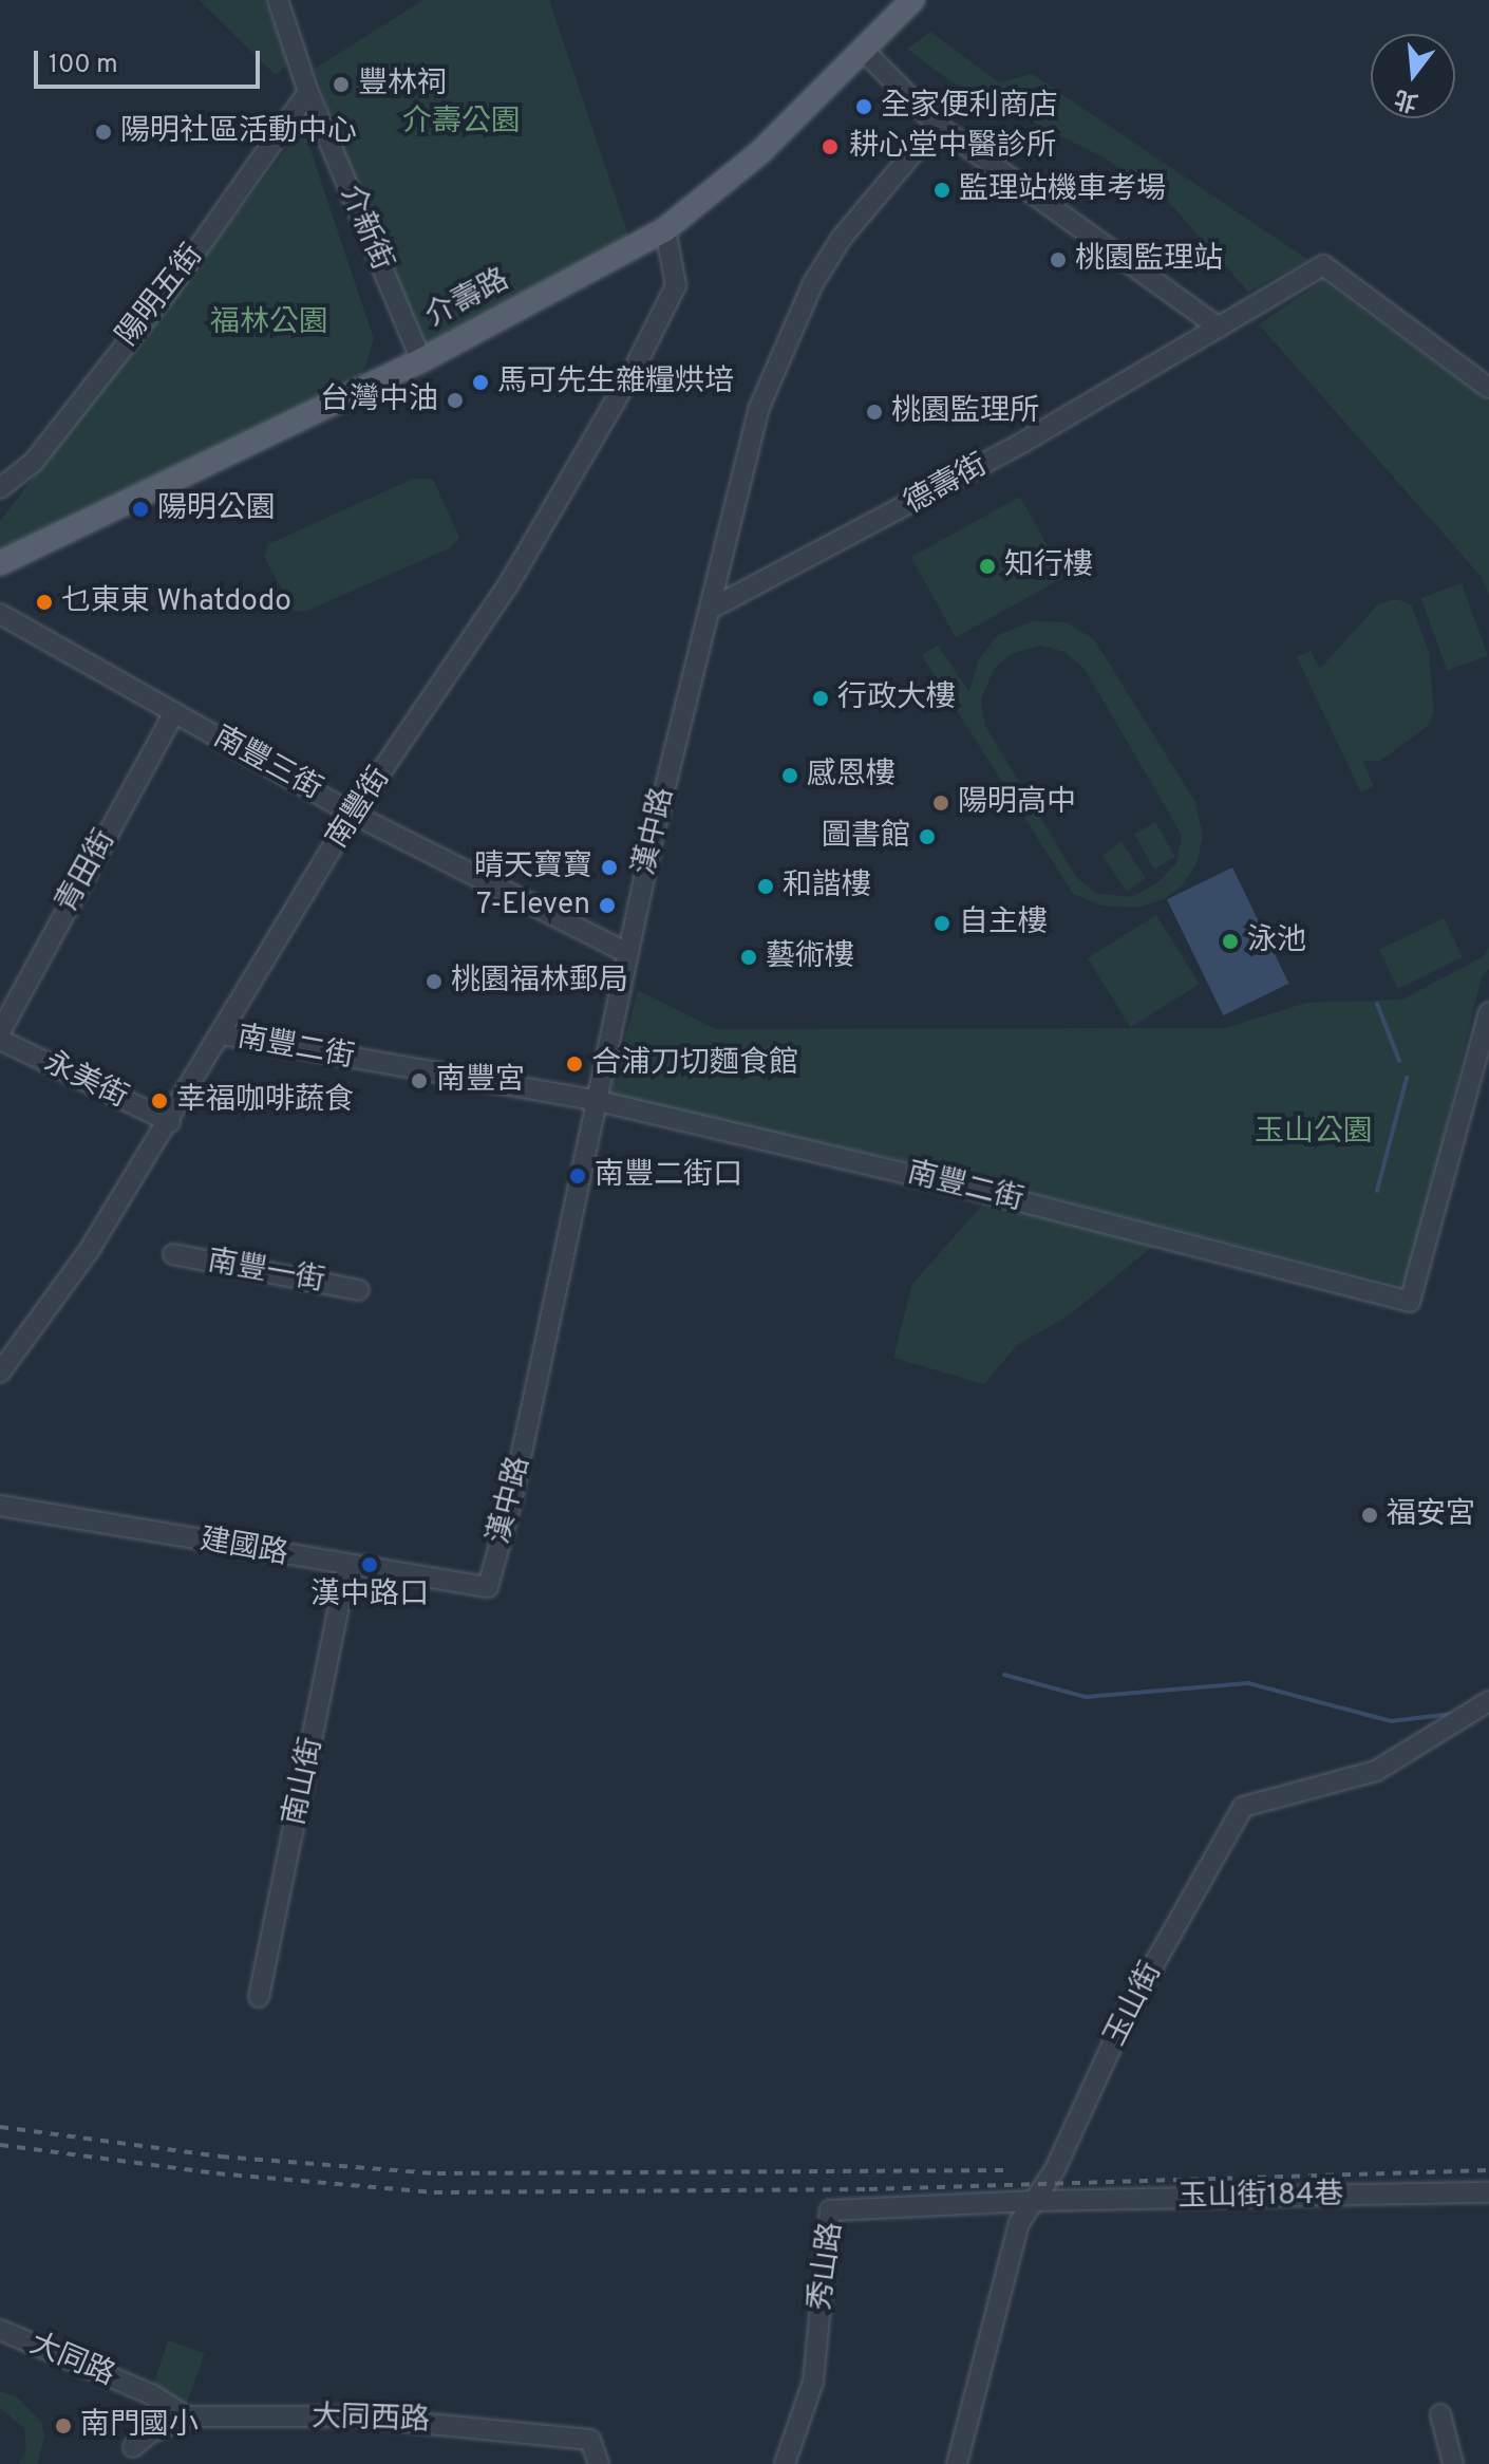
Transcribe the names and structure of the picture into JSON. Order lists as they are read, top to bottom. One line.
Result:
{"streets":{"main road":["介壽路"],"street":["介新街","陽明五街","德壽街","南豐三街","南豐街","漢中路","青田街","南豐二街","永美街","南豐一街","建國路","南山街","玉山街","玉山街184巷","秀山路","大同路","大同西路"]},"crossings":[["介新街","陽明五街"],["介新街","介壽路"],["介壽路","南豐街"],["德壽街","漢中路"],["南豐三街","南豐街"],["南豐三街","漢中路"],["南豐三街","青田街"],["南豐街","南豐二街"],["南豐街","永美街"],["漢中路","南豐二街"],["漢中路","建國路"],["建國路","南山街"],["玉山街","玉山街184巷"],["玉山街","秀山路"],["玉山街184巷","秀山路"],["大同路","大同西路"]],"parks":["介壽公園","福林公園","玉山公園"],"places":["豐林祠","全家便利商店","陽明社區活動中心","耕心堂中醫診所","監理站機車考場","桃園監理站","馬可先生雜糧烘培","台灣中油","桃園監理所","陽明公園","知行樓","乜東東 Whatdodo","行政大樓","感恩樓","陽明高中","圖書館","晴天寶寶","和諧樓","7-Eleven","自主樓","泳池","藝術樓","桃園福林郵局","合浦刀切麵食館","南豐宮","幸福咖啡蔬食","南豐二街口","福安宮","漢中路口","南門國小"],"scale_bar":"100 m","north":"bottom"}
